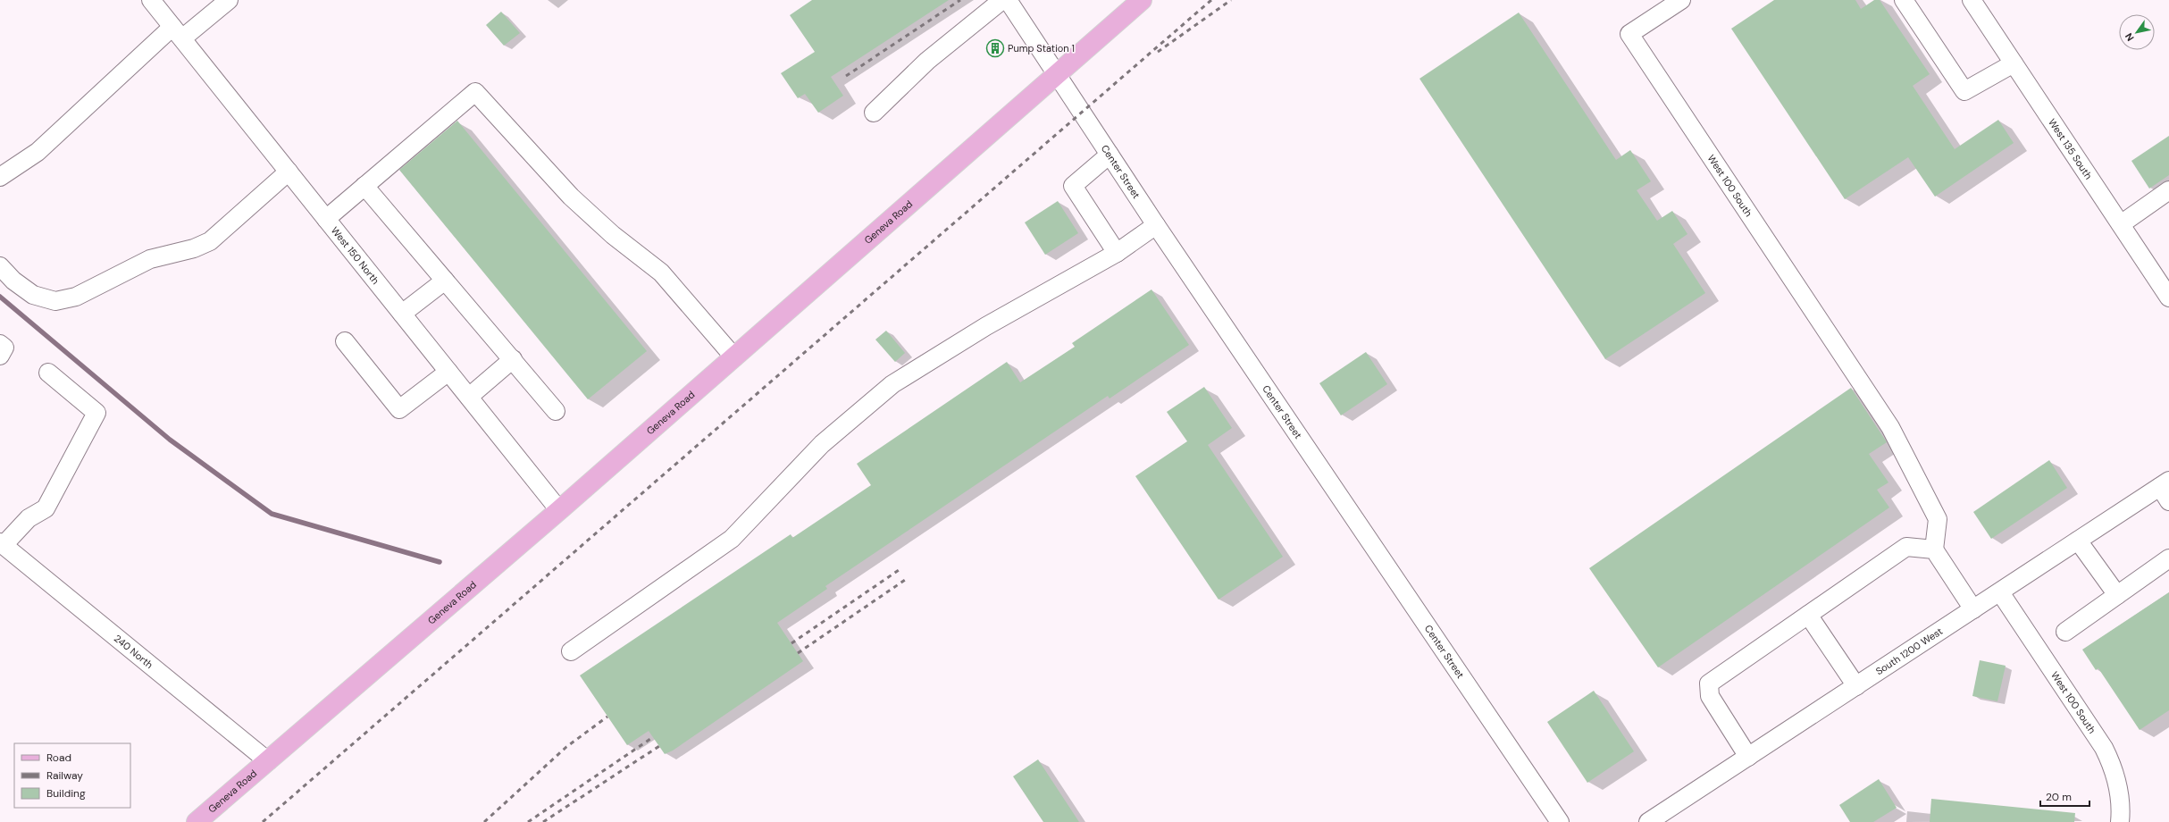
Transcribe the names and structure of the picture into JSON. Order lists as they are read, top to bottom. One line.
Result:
{"streets":{"main road":["Geneva Road"],"street":["West 135 South","Center Street","West 100 South","West 150 North","240 North","South 1200 West"]},"crossings":[["Center Street","Geneva Road"],["West 100 South","South 1200 West"],["Geneva Road","West 150 North"],["Geneva Road","240 North"]],"places":{"building":["Pump Station 1"]},"legend":["Road","Railway","Building"],"scale_bar":"20 m","north":"bottom left"}
